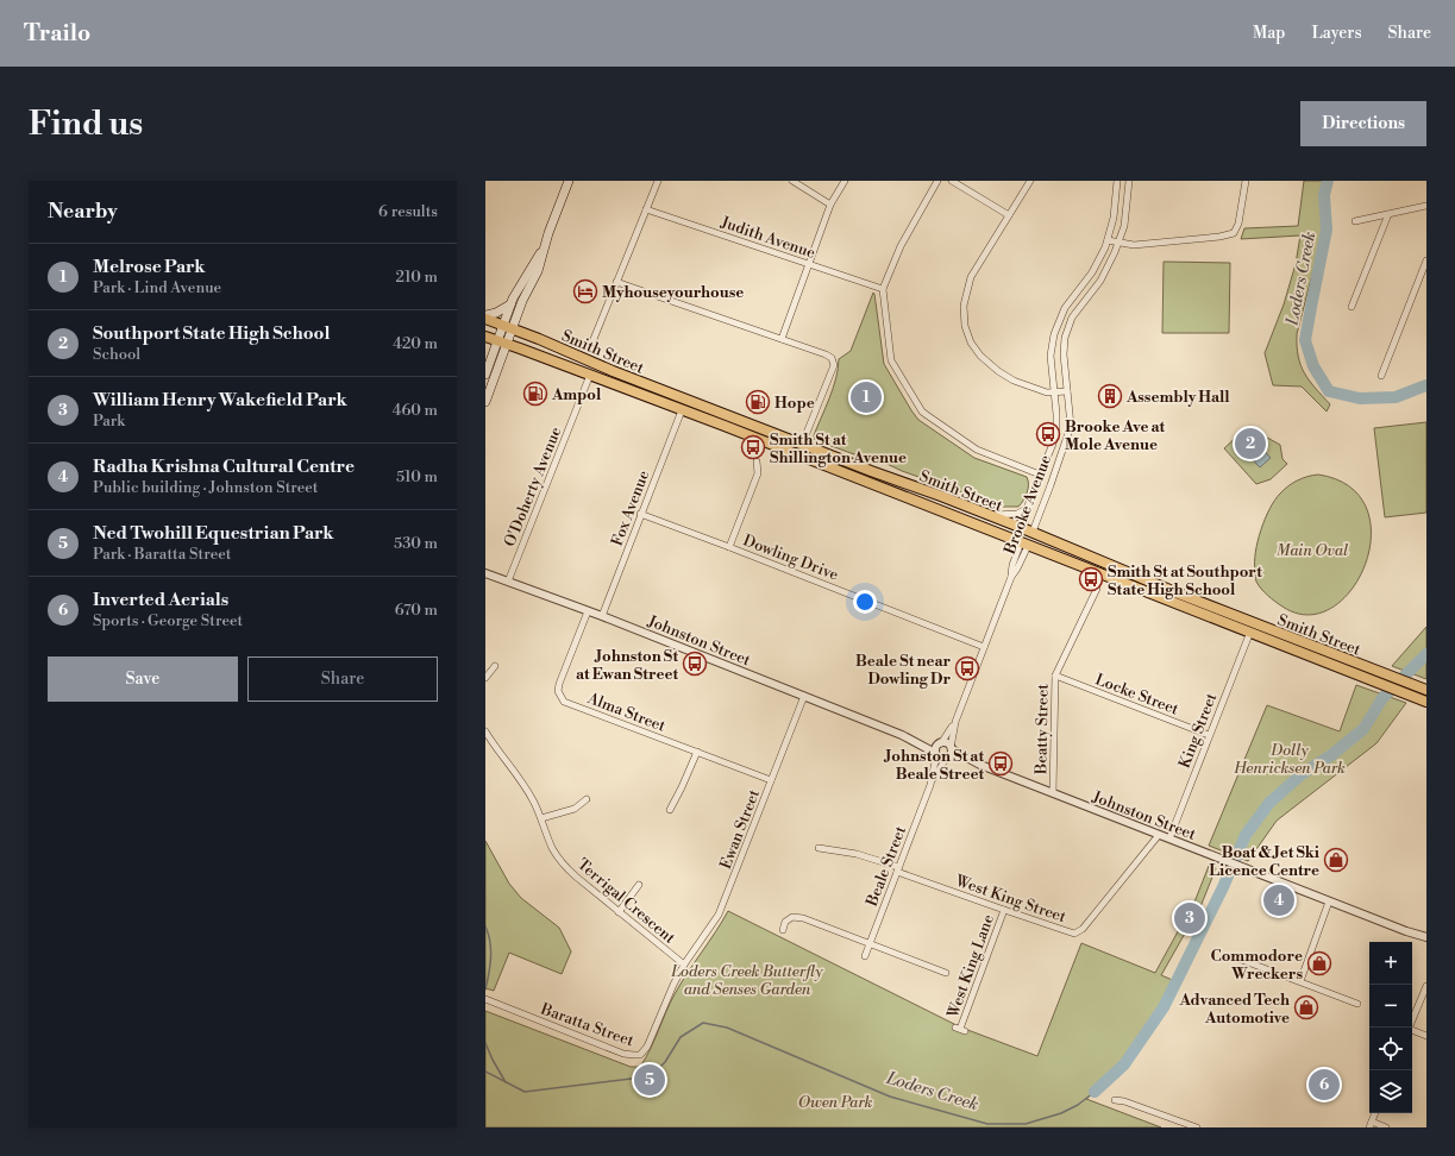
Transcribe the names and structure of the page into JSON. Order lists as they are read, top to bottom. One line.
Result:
{"streets":{"highway":["Smith Street","Brooke Avenue"],"street":["Judith Avenue","O'Doherty Avenue","Fox Avenue","Dowling Drive","Johnston Street","Locke Street","Alma Street","Beatty Street","King Street","Ewan Street","Beale Street","West King Street","Terrigal Crescent","West King Lane","Baratta Street"]},"crossings":[["Smith Street","O'Doherty Avenue"],["Smith Street","Brooke Avenue"],["Smith Street","Fox Avenue"],["Smith Street","King Street"],["O'Doherty Avenue","Johnston Street"],["Brooke Avenue","Dowling Drive"],["Fox Avenue","Dowling Drive"],["Fox Avenue","Johnston Street"],["Johnston Street","Alma Street"],["Johnston Street","Beatty Street"],["Johnston Street","King Street"],["Johnston Street","Ewan Street"],["Johnston Street","Beale Street"],["Johnston Street","West King Street"],["Locke Street","Beatty Street"],["Locke Street","King Street"],["Alma Street","Ewan Street"],["Ewan Street","Terrigal Crescent"],["Ewan Street","Baratta Street"],["Beale Street","West King Street"],["West King Street","West King Lane"],["Terrigal Crescent","Baratta Street"]],"water":["Loders Creek"],"parks":["Main Oval","Dolly Henricksen Park","Loders Creek Butterfly and Senses Garden","Owen Park"],"places":{"hotel":["Myhouseyourhouse"],"fuel station":["Ampol","Hope"],"building":["Assembly Hall"],"bus stop":["Brooke Ave at Mole Avenue","Smith St at Shillington Avenue","Smith St at Southport State High School","Johnston St at Ewan Street","Beale St near Dowling Dr","Johnston St at Beale Street"],"shop":["Boat & Jet Ski Licence Centre","Commodore Wreckers","Advanced Tech Automotive"]},"page":{"header":"Trailo","nav":["Map","Layers","Share"],"buttons":["Directions",["Save","Share"]],"title":"Find us","heading":["Nearby","6 results"],"list":[{"mark":"1","name":"Melrose Park","note":"Park · Lind Avenue","value":"210 m"},{"mark":"2","name":"Southport State High School","note":"School","value":"420 m"},{"mark":"3","name":"William Henry Wakefield Park","note":"Park","value":"460 m"},{"mark":"4","name":"Radha Krishna Cultural Centre","note":"Public building · Johnston Street","value":"510 m"},{"mark":"5","name":"Ned Twohill Equestrian Park","note":"Park · Baratta Street","value":"530 m"},{"mark":"6","name":"Inverted Aerials","note":"Sports · George Street","value":"670 m"}],"pins":["1","2","4","3","5","6"],"map_buttons":["+","−"]}}
